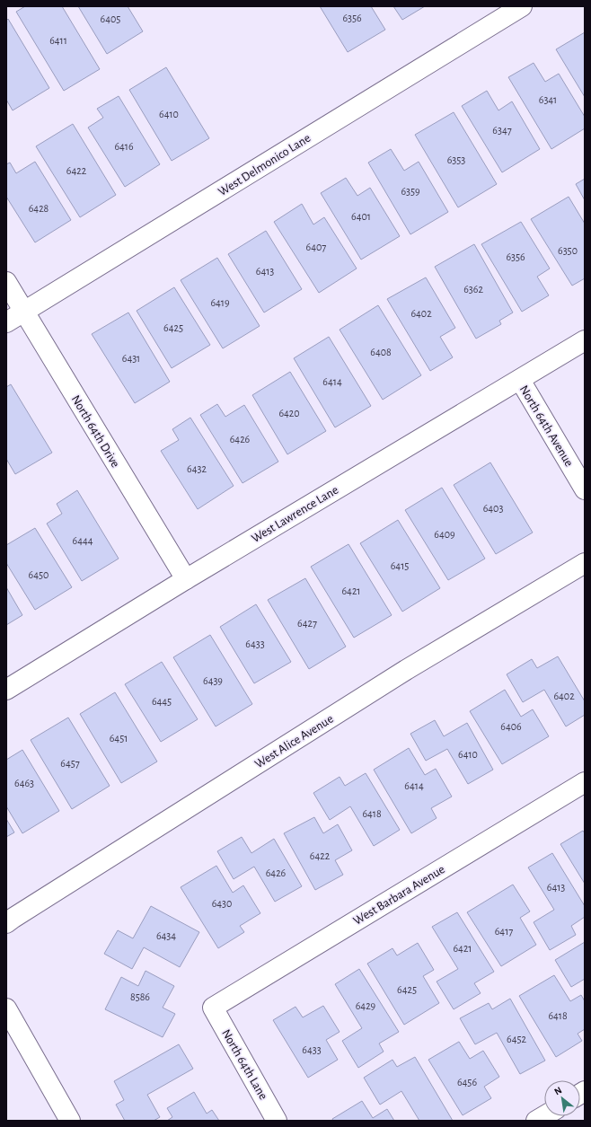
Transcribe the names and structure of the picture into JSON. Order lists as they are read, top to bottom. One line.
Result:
{"streets":{"street":["West Delmonico Lane","North 64th Avenue","North 64th Drive","West Lawrence Lane","West Alice Avenue","West Barbara Avenue","North 64th Lane"]},"crossings":[["West Delmonico Lane","North 64th Drive"],["North 64th Avenue","West Lawrence Lane"],["North 64th Drive","West Lawrence Lane"],["West Barbara Avenue","North 64th Lane"]],"house_numbers":["6356","6405","6411","6341","6410","6347","6416","6353","6422","6359","6428","6401","6407","6350","6356","6413","6362","6419","6402","6425","6408","6431","6414","6420","6426","6432","6403","6409","6444","6415","6450","6421","6427","6433","6439","6402","6445","6406","6451","6410","6457","6463","6414","6418","6422","6426","6413","6430","6417","6434","6421","6425","8586","6429","6418","6452","6433","6456"],"north":"top left"}
